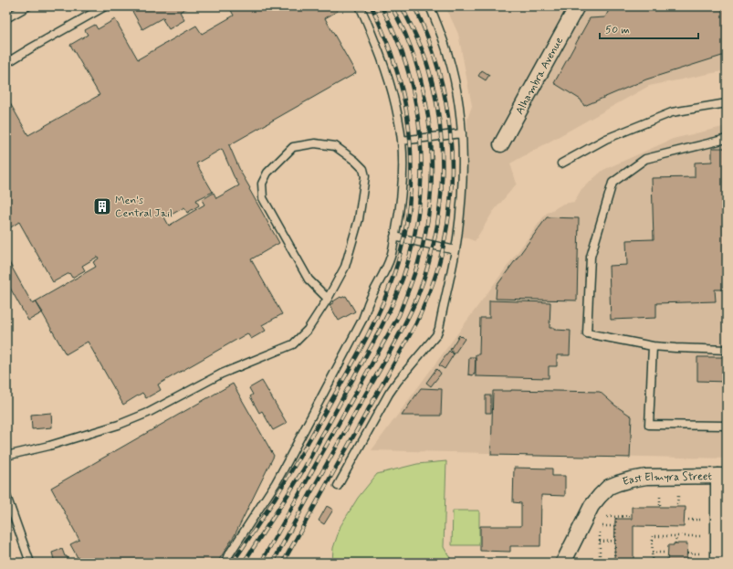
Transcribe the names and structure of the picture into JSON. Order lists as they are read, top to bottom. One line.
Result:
{"streets":{"street":["Alhambra Avenue","East Elmyra Street"]},"places":{"building":["Men's Central Jail"]},"scale_bar":"50 m"}
